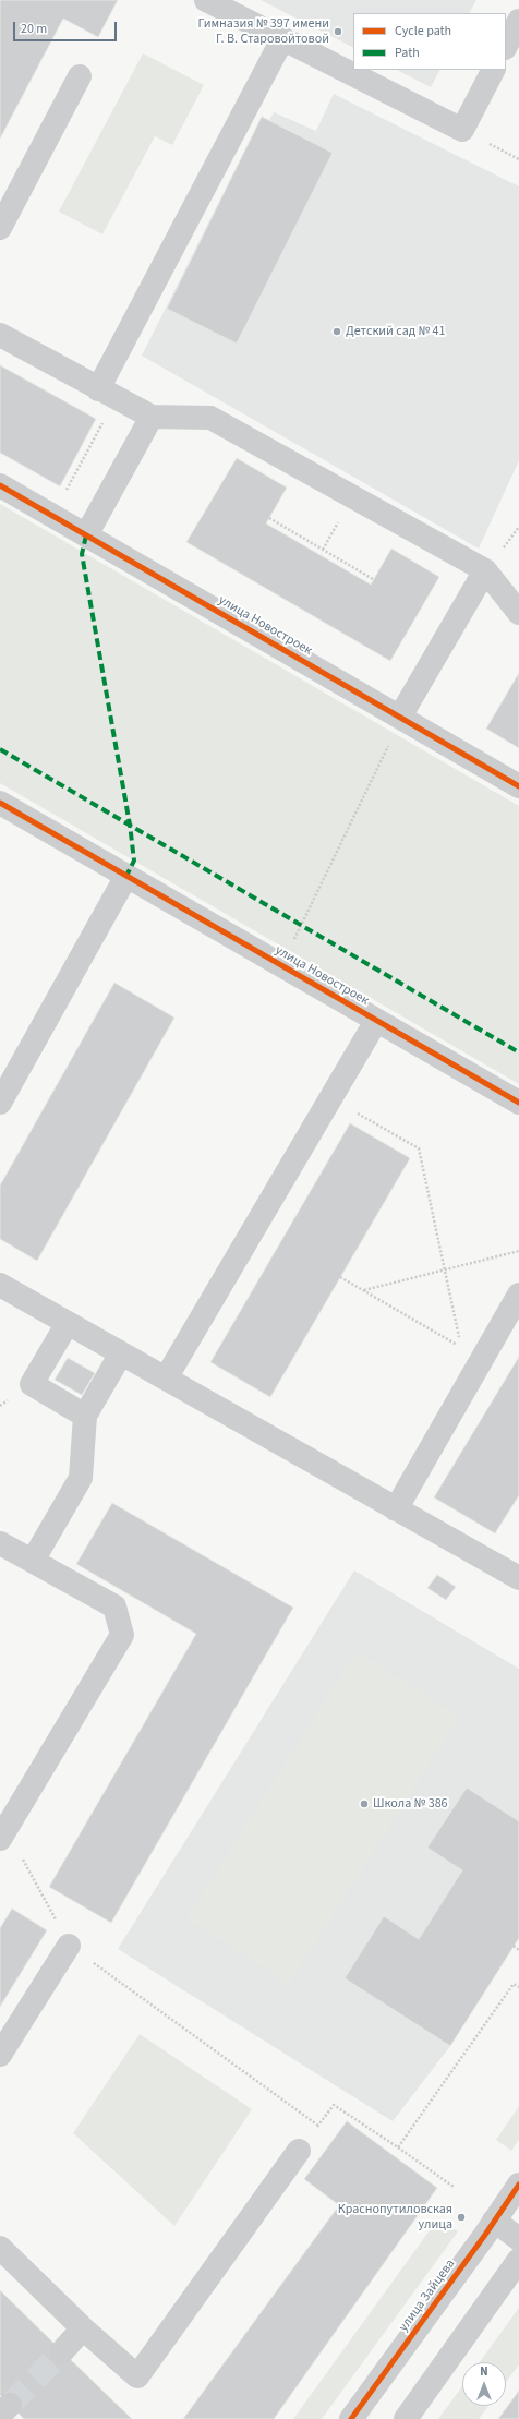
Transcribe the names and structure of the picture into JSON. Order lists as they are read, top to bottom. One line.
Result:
{"streets":{"street":["улица Новостроек","улица Зайцева"]},"places":["Гимназия № 397 имени Г. В. Старовойтовой","Детский сад № 41","Школа № 386","Краснопутиловская улица"],"legend":["Cycle path","Path"],"scale_bar":"20 m","north":"top"}
